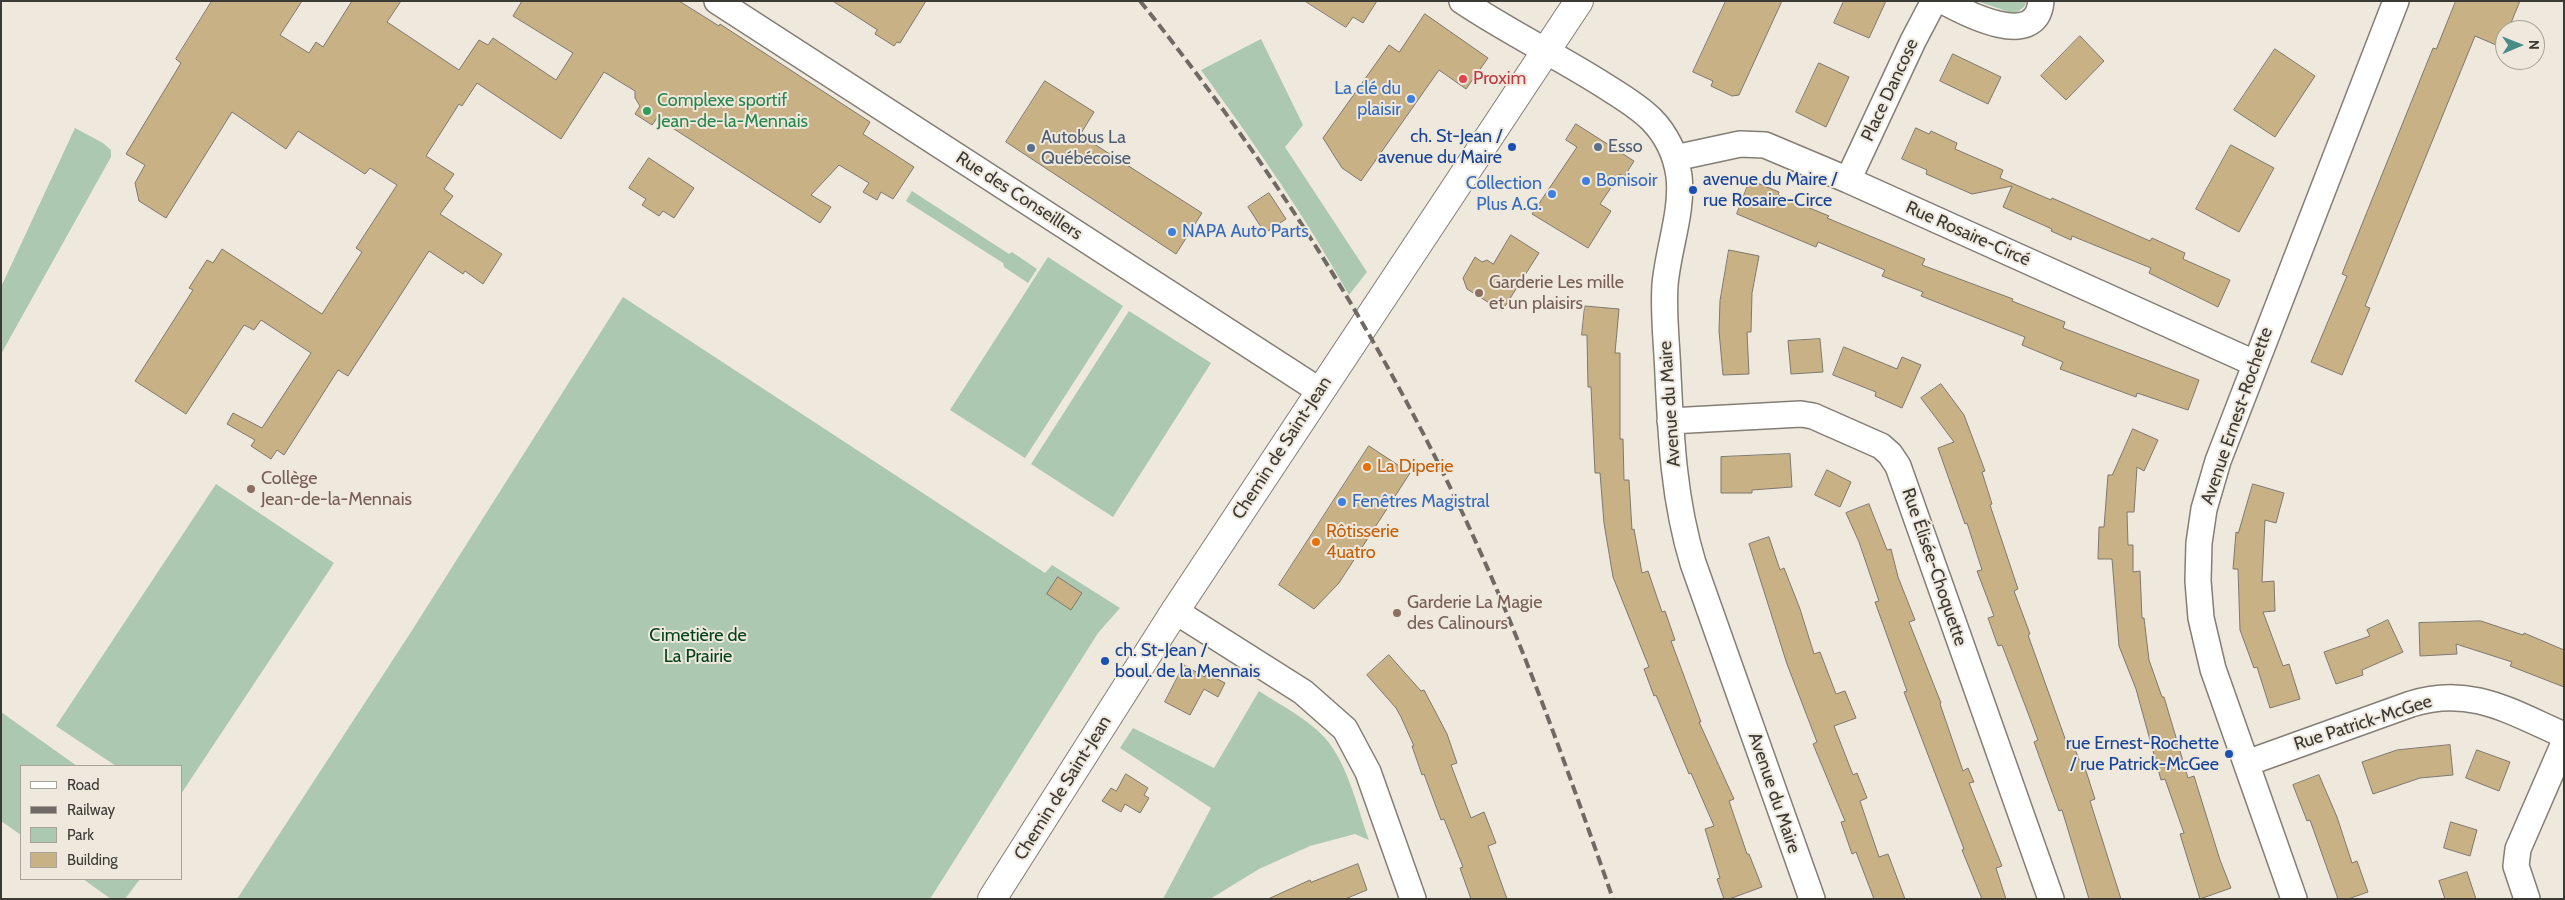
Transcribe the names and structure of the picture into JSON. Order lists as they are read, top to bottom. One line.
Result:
{"streets":{"main road":["Chemin de Saint-Jean"],"street":["Place Dancose","Rue des Conseillers","Rue Rosaire-Circé","Avenue du Maire","Avenue Ernest-Rochette","Rue Élisée-Choquette","Rue Patrick-McGee"]},"crossings":[["Place Dancose","Rue Rosaire-Circé"],["Rue des Conseillers","Chemin de Saint-Jean"],["Rue Rosaire-Circé","Avenue du Maire"],["Rue Rosaire-Circé","Avenue Ernest-Rochette"],["Avenue du Maire","Chemin de Saint-Jean"],["Avenue du Maire","Rue Élisée-Choquette"],["Avenue Ernest-Rochette","Rue Patrick-McGee"]],"parks":["Cimetière de La Prairie"],"places":["Proxim","La clé du plaisir","Complexe sportif Jean-de-la-Mennais","ch. St-Jean / avenue du Maire","Esso","Autobus La Québécoise","Bonisoir","avenue du Maire / rue Rosaire-Circe","Collection Plus A.G.","NAPA Auto Parts","Garderie Les mille et un plaisirs","La Diperie","Collège Jean-de-la-Mennais","Fenêtres Magistral","Rôtisserie 4uatro","Garderie La Magie des Calinours","ch. St-Jean / boul. de la Mennais","rue Ernest-Rochette / rue Patrick-McGee"],"legend":["Road","Railway","Park","Building"],"north":"right"}
